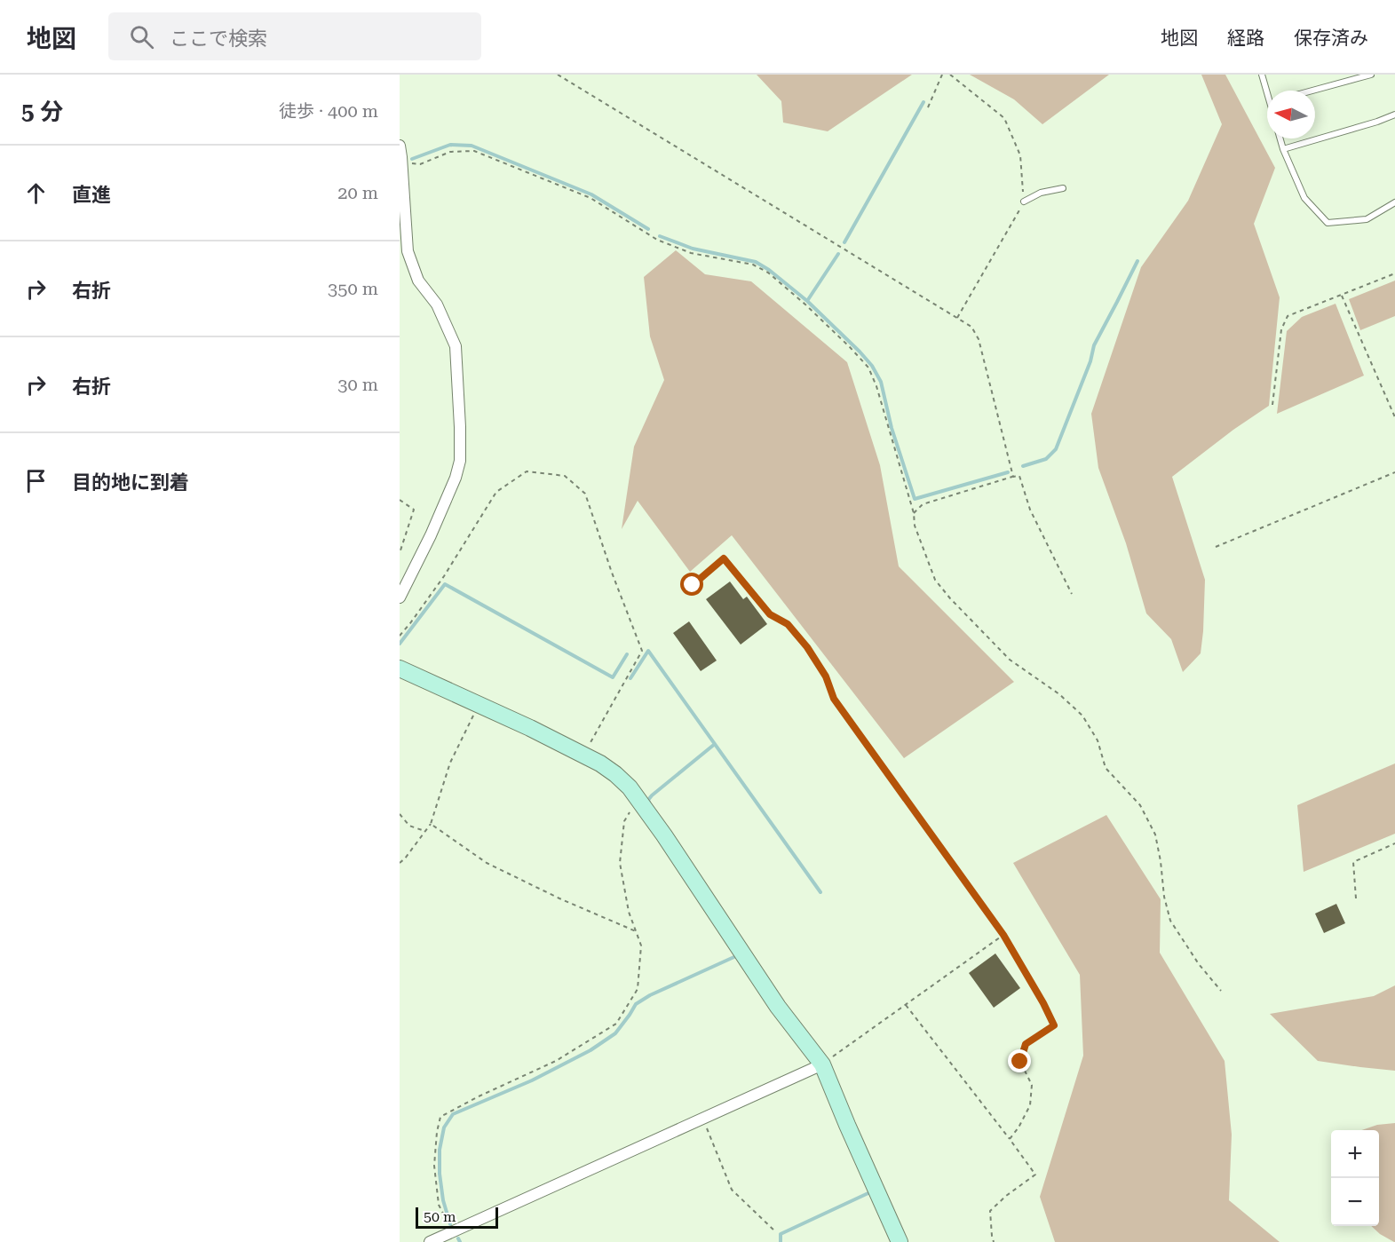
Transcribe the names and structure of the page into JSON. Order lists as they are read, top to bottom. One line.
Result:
{"scale_bar":"50 m","north":"left","page":{"header":"地図","search":"ここで検索","nav":["地図","経路","保存済み"],"heading":["5 分","徒歩 · 400 m"],"list":[["直進","20 m"],["右折","350 m"],["右折","30 m"],"目的地に到着"],"map_buttons":["+","−"],"scale":"50 m"}}
